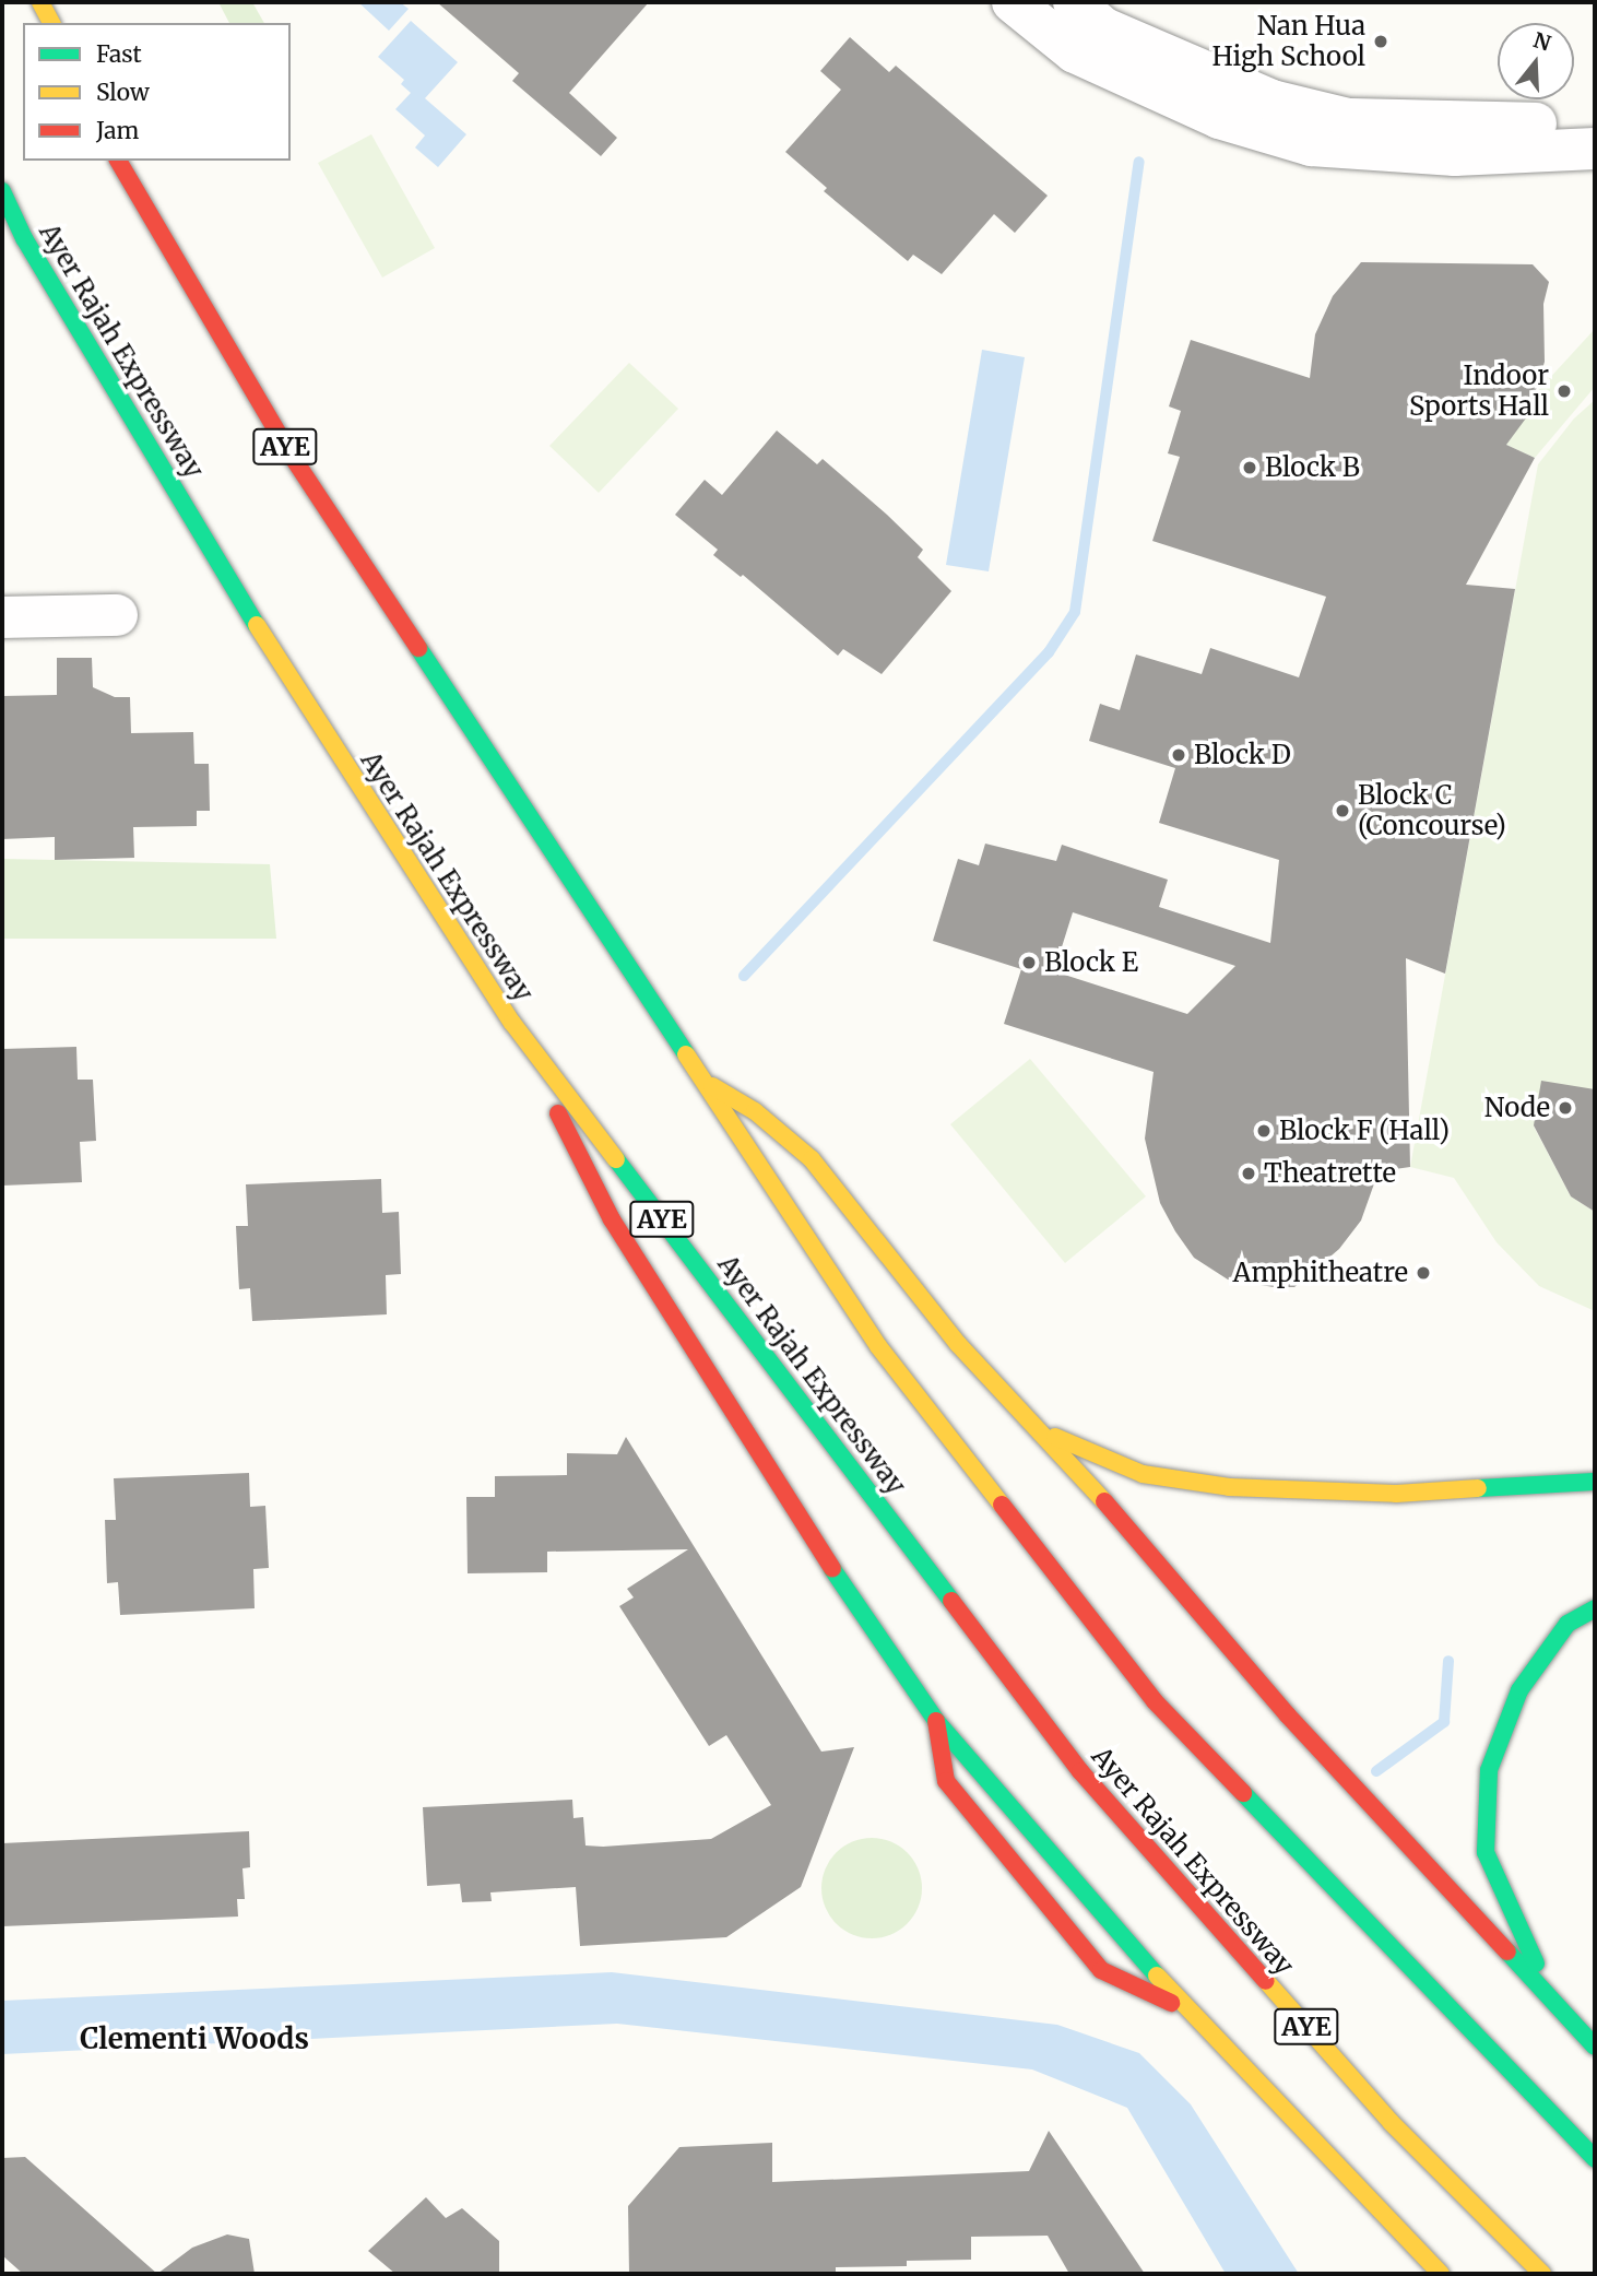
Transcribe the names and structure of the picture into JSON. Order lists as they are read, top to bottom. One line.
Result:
{"streets":{"highway":["Ayer Rajah Expressway","AYE"]},"districts":["Clementi Woods"],"places":["Nan Hua High School","Indoor Sports Hall","Block B","Block D","Block C (Concourse)","Block E","Node","Block F (Hall)","Theatrette","Amphitheatre"],"legend":["Fast","Slow","Jam"],"north":"top"}
